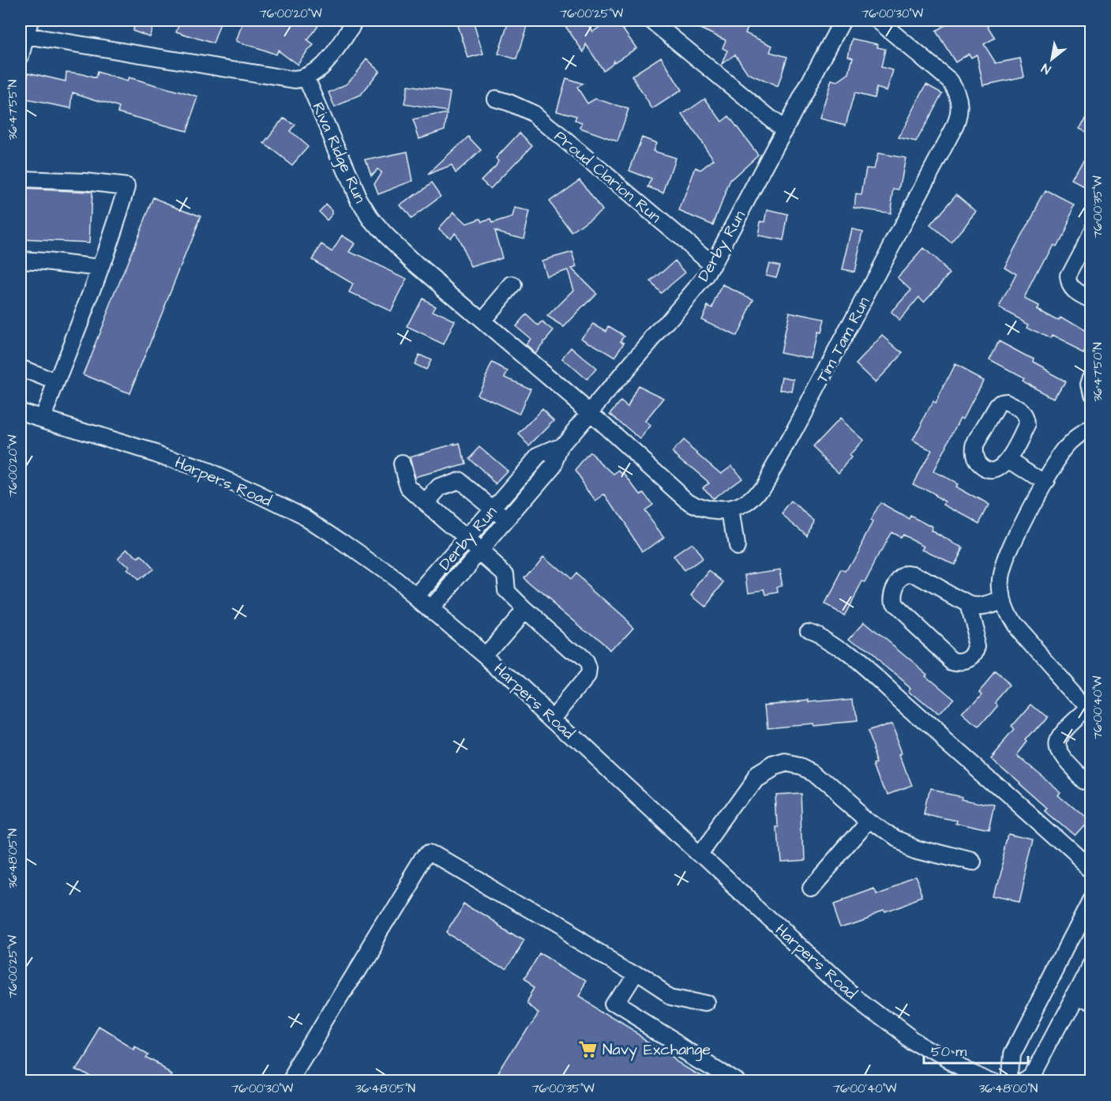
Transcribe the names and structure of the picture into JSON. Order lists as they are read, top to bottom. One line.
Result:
{"streets":{"street":["Riva Ridge Run","Proud Clarion Run","Derby Run","Tim Tam Run","Harpers Road"]},"crossings":[["Riva Ridge Run","Derby Run"],["Riva Ridge Run","Tim Tam Run"],["Proud Clarion Run","Derby Run"],["Derby Run","Tim Tam Run"],["Derby Run","Harpers Road"]],"places":{"supermarket":["Navy Exchange"]},"scale_bar":"50 m","north":"bottom left","coordinates":["76°00'20\"W","76°00'25\"W","76°00'30\"W","36°47'55\"N","76°00'35\"W","36°47'50\"N","76°00'40\"W","36°48'05\"N","36°48'00\"N"]}
